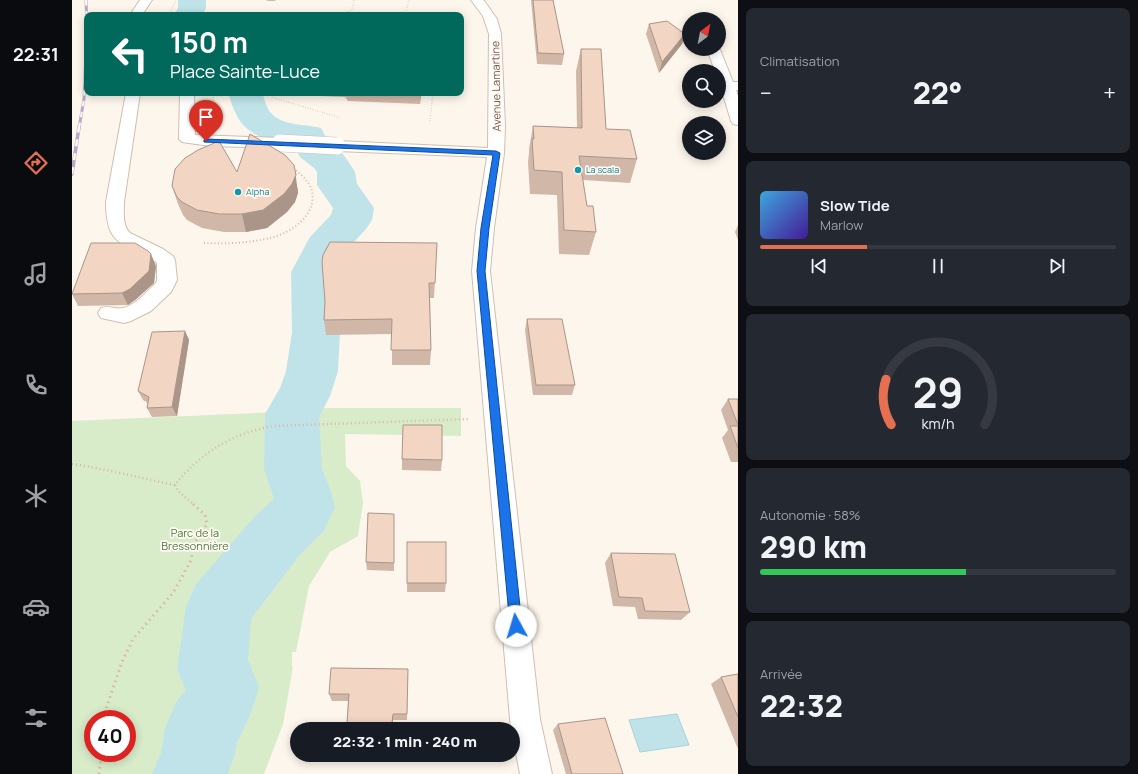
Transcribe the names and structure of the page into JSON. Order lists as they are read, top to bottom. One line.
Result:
{"streets":{"street":["Avenue Lamartine"]},"parks":["Parc de la Bressonnière"],"places":["La scala","Alpha"],"north":"top right","page":{"tabs":"22:31","tile":["Climatisation",["Autonomie · 58%","290 km"],["Arrivée","22:32"]],"turn":["150 m","Place Sainte-Luce"],"heat":["−","22°","+"],"song":["Slow Tide","Marlow"],"limit":"40","trip":"22:32 · 1 min · 240 m","gauge":["29","km/h"]}}
